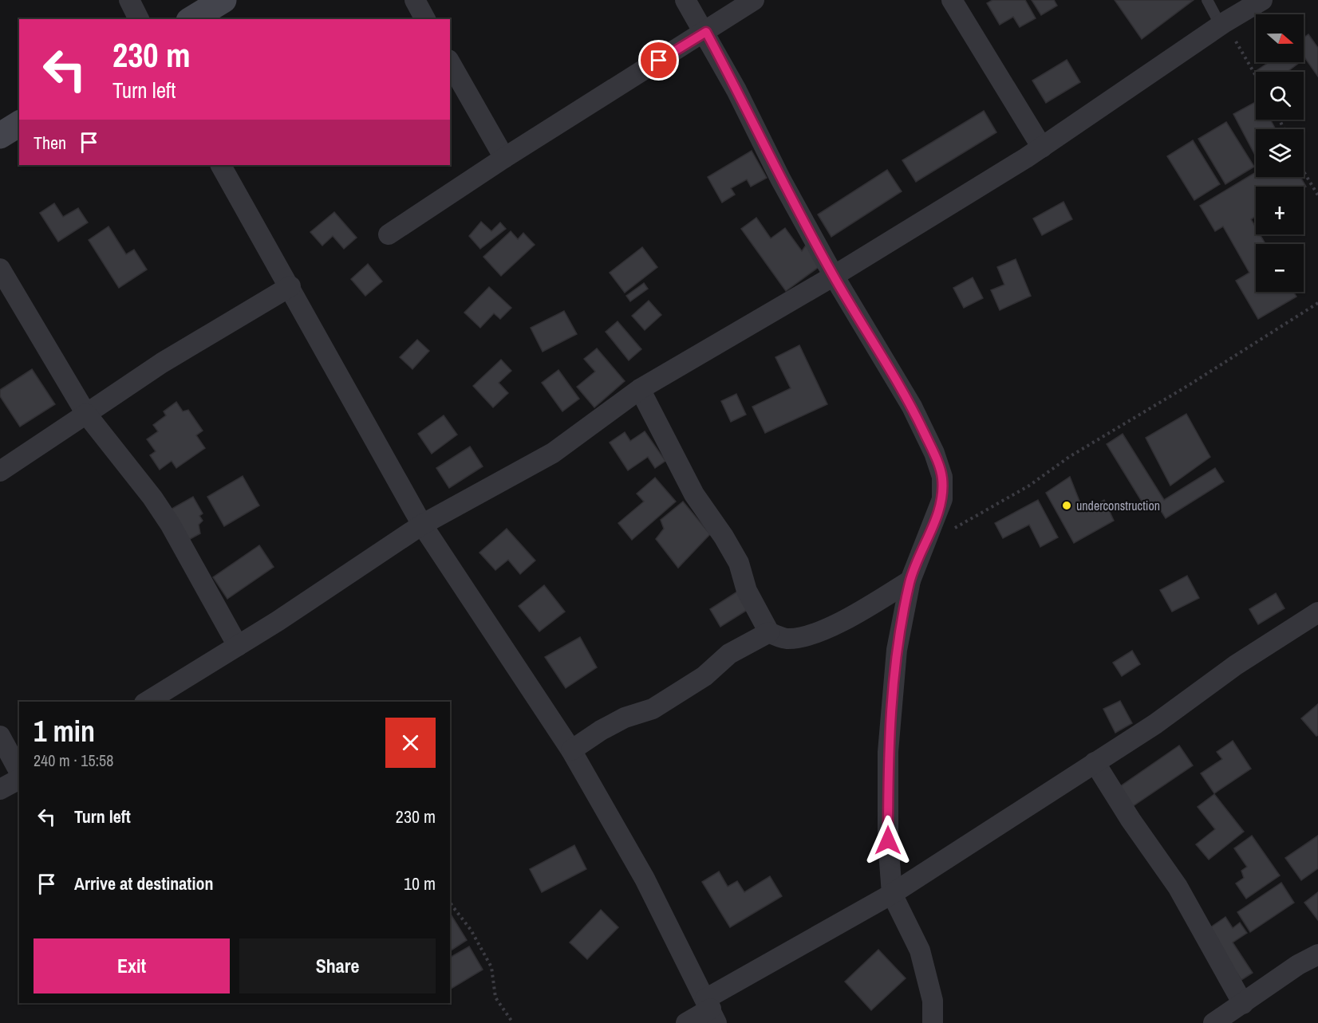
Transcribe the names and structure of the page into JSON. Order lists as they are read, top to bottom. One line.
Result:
{"places":["underconstruction"],"north":"right","page":{"map_buttons":["+","−"],"turn":["230 m","Turn left"],"then":"Then","heading":["1 min","240 m · 15:58"],"list":[{"name":"Turn left","value":"230 m"},{"name":"Arrive at destination","value":"10 m"}],"buttons":["Exit","Share"]}}
